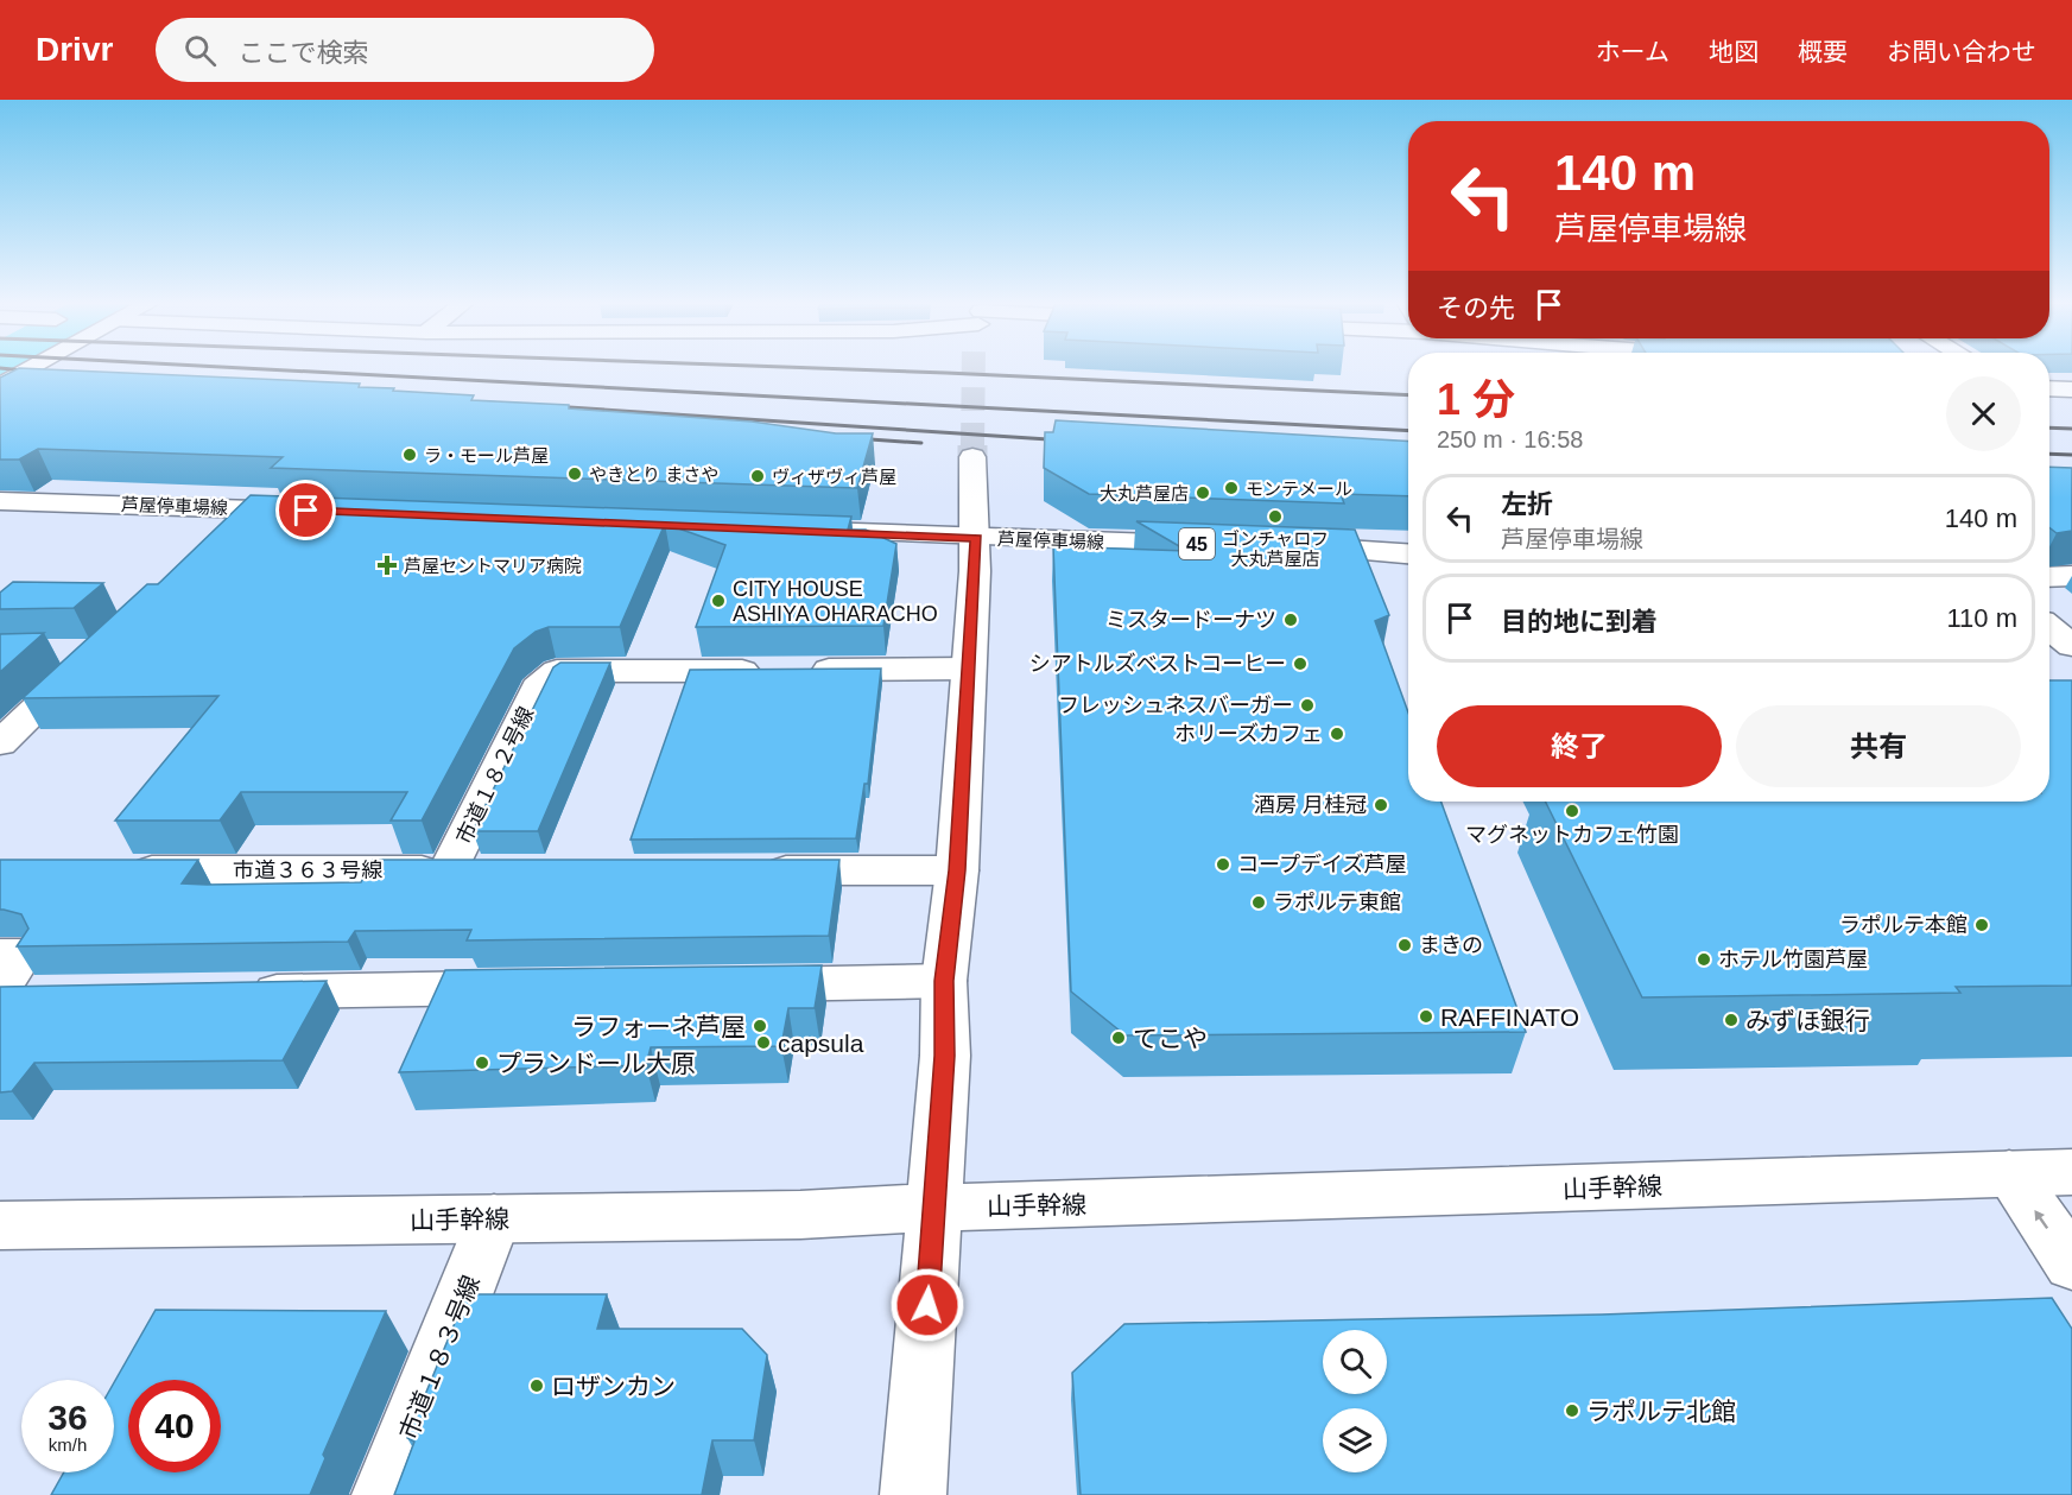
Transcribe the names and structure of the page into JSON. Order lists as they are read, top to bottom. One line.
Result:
{"streets":{"street":["芦屋停車場線","45","市道１８２号線","市道３６３号線","山手幹線","市道１８３号線"]},"crossings":[["市道１８２号線","市道３６３号線"],["山手幹線","市道１８３号線"]],"places":{"other":["ラ・モール芦屋","やきとり まさや","ヴィザヴィ芦屋","モンテメール","大丸芦屋店","ゴンチャロフ 大丸芦屋店","CITY HOUSE ASHIYA OHARACHO","ミスタードーナツ","シアトルズベストコーヒー","フレッシュネスバーガー","ホリーズカフェ","酒房 月桂冠","マグネットカフェ竹園","コープデイズ芦屋","ラポルテ東館","ラポルテ本館","まきの","ホテル竹園芦屋","RAFFINATO","みずほ銀行","ラフォーネ芦屋","てこや","capsula","プランドール大原","ロザンカン","ラポルテ北館"],"health":["芦屋セントマリア病院"]},"page":{"header":"Drivr","search":"ここで検索","nav":["ホーム","地図","概要","お問い合わせ"],"turn":["140 m","芦屋停車場線"],"then":"その先","heading":["1 分","250 m · 16:58"],"list":[{"name":"左折","note":"芦屋停車場線","value":"140 m"},{"name":"目的地に到着","value":"110 m"}],"buttons":["終了","共有"],"speed":"36 km/h","limit":"40"}}
